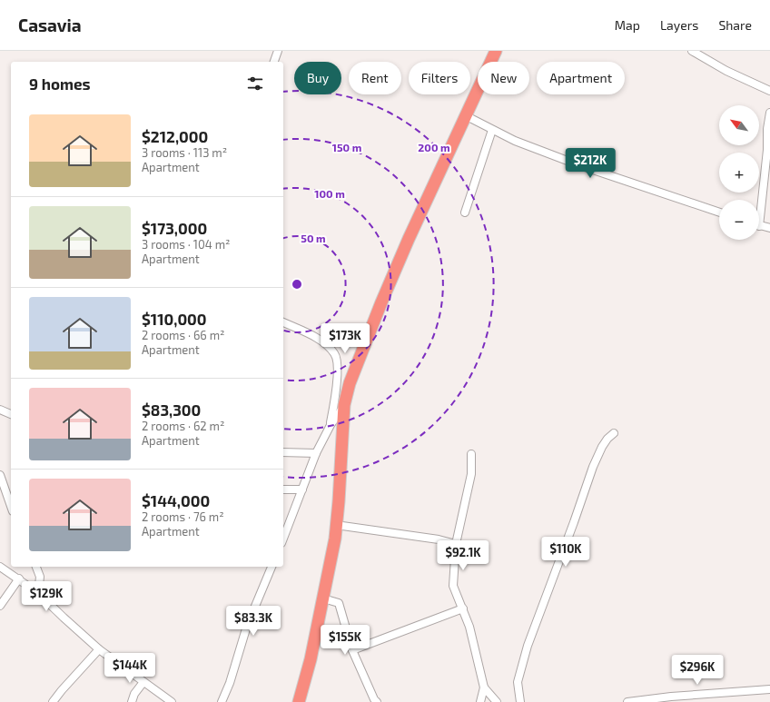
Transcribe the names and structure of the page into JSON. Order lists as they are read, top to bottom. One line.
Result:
{"north":"top left","page":{"header":"Casavia","nav":["Map","Layers","Share"],"chip":["Buy","Rent","Filters","New","Apartment"],"heading":"9 homes","map_buttons":["+","−"],"list":[{"name":"$212,000","note":"3 rooms · 113 m² · Apartment"},{"name":"$173,000","note":"3 rooms · 104 m² · Apartment"},{"name":"$110,000","note":"2 rooms · 66 m² · Apartment"},{"name":"$83,300","note":"2 rooms · 62 m² · Apartment"},{"name":"$144,000","note":"2 rooms · 76 m² · Apartment"}],"price":["$212K","$173K","$110K","$92.1K","$129K","$83.3K","$155K","$144K","$296K"]},"rings":["200 m","150 m","100 m","50 m"]}
